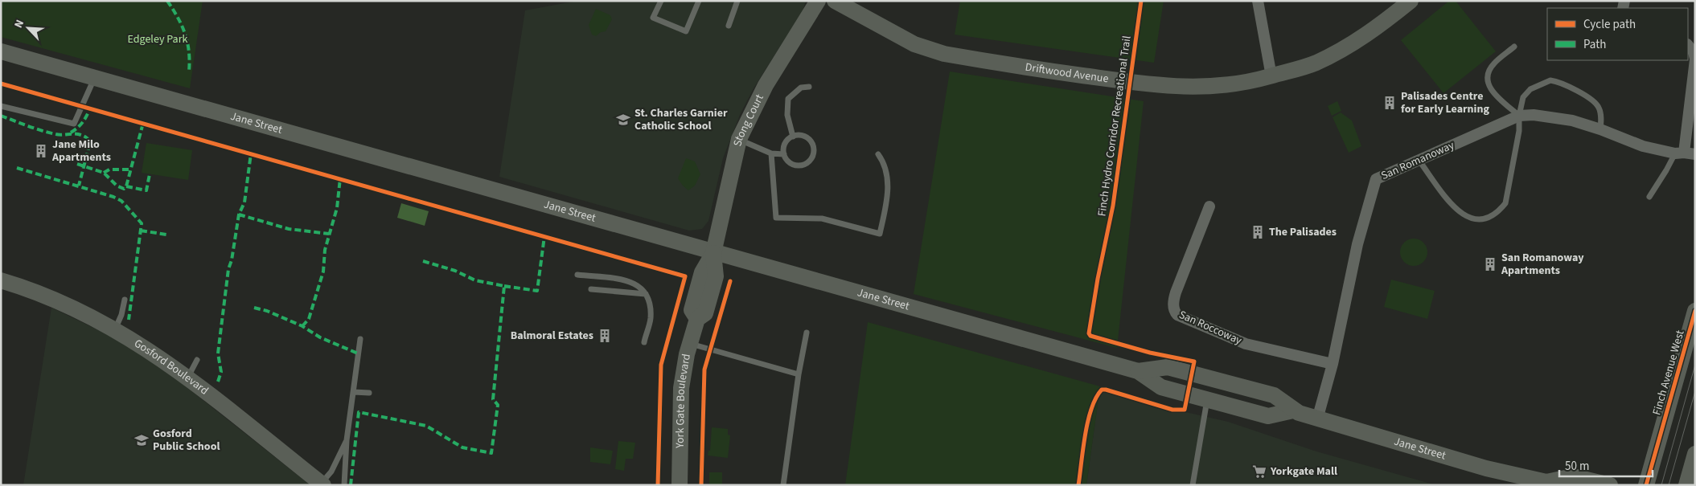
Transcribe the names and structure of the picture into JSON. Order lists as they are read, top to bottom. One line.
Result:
{"streets":{"main road":["Driftwood Avenue","Stong Court","Jane Street","Gosford Boulevard","Finch Avenue West","York Gate Boulevard"],"street":["San Romanoway","San Roccoway"],"cycle path":["Finch Hydro Corridor Recreational Trail"]},"crossings":[["Stong Court","Jane Street"],["Stong Court","York Gate Boulevard"],["Jane Street","San Romanoway"],["Jane Street","York Gate Boulevard"],["San Romanoway","San Roccoway"]],"parks":["Edgeley Park"],"places":{"building":["Palisades Centre for Early Learning","Jane Milo Apartments","The Palisades","San Romanoway Apartments","Balmoral Estates"],"school or university":["St. Charles Garnier Catholic School","Gosford Public School"],"supermarket":["Yorkgate Mall"]},"legend":["Cycle path","Path"],"scale_bar":"50 m","north":"top left"}
